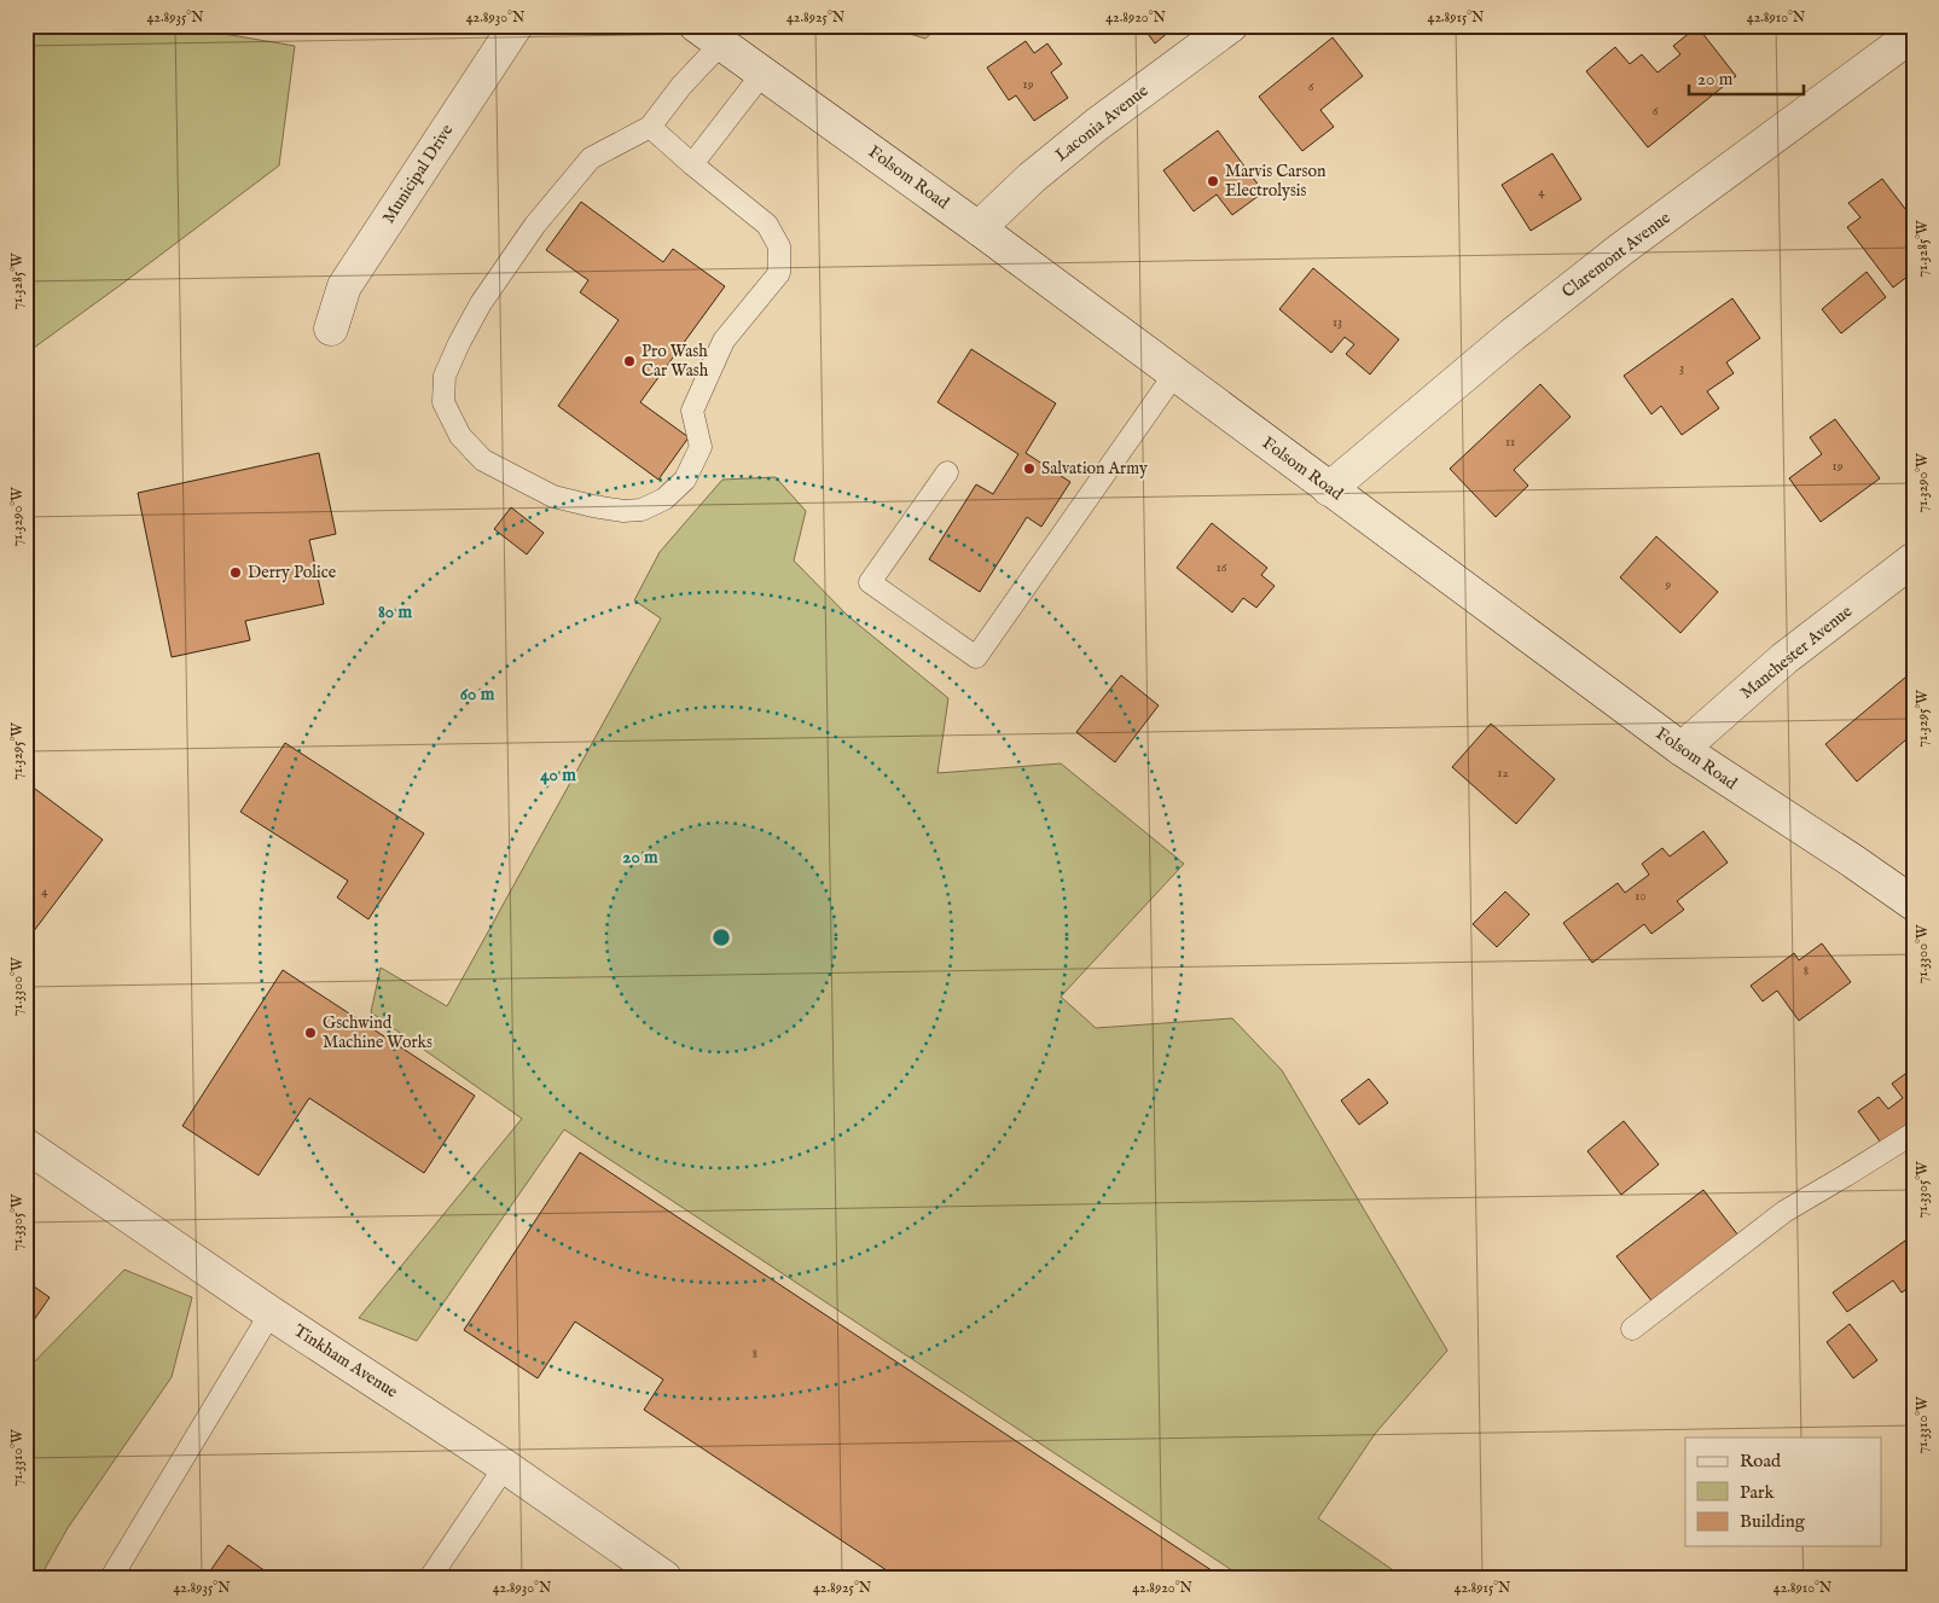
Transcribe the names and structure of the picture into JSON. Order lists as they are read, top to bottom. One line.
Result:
{"streets":{"street":["Laconia Avenue","Municipal Drive","Folsom Road","Claremont Avenue","Manchester Avenue","Tinkham Avenue"]},"crossings":[["Laconia Avenue","Folsom Road"],["Folsom Road","Claremont Avenue"],["Folsom Road","Manchester Avenue"]],"places":["Marvis Carson Electrolysis","Pro Wash Car Wash","Salvation Army","Derry Police","Gschwind Machine Works"],"house_numbers":["19","6","6","4","13","3","11","19","16","9","12","4","10","8","8"],"legend":["Road","Park","Building"],"scale_bar":"20 m","coordinates":["42.8935°N","42.8930°N","42.8925°N","42.8920°N","42.8915°N","42.8910°N","71.3285°W","71.3290°W","71.3295°W","71.3300°W","71.3305°W","71.3310°W"],"rings":["80 m","60 m","40 m","20 m"]}
